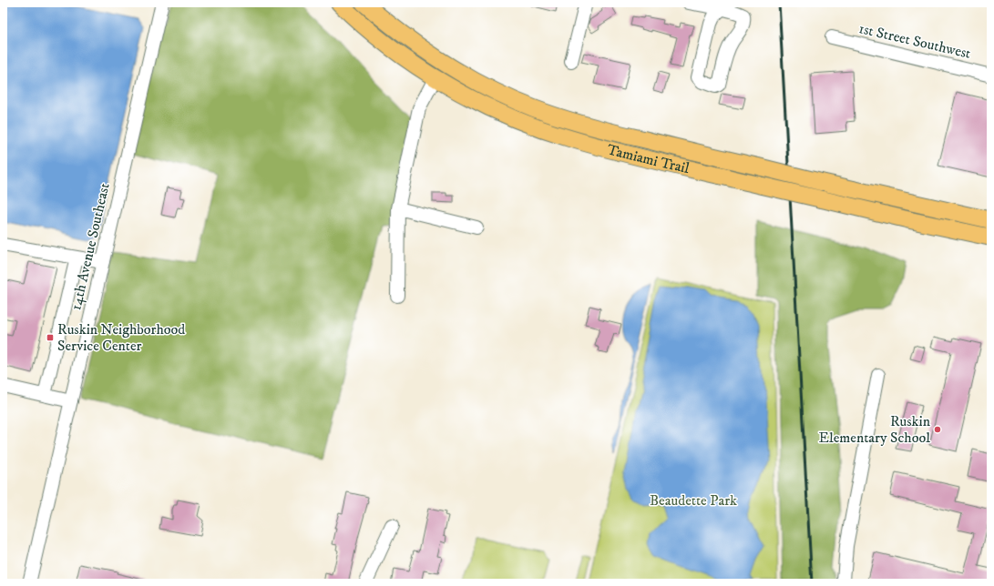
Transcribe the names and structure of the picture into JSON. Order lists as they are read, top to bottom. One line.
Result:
{"streets":{"main road":["Tamiami Trail"],"street":["1st Street Southwest","14th Avenue Southeast"]},"parks":["Beaudette Park"],"places":{"transit":["Ruskin Neighborhood Service Center"],"other":["Ruskin Elementary School"]}}
